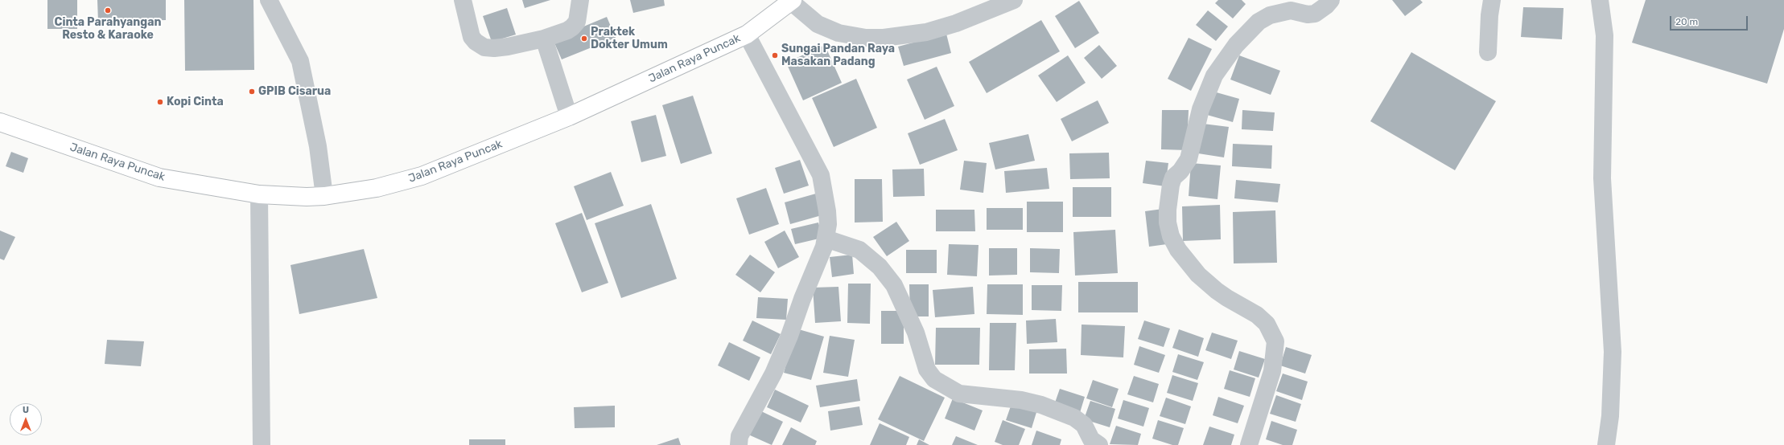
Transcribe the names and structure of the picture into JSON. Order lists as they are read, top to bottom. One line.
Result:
{"streets":{"highway":["Jalan Raya Puncak"]},"places":["Cinta Parahyangan Resto & Karaoke","Praktek Dokter Umum","Sungai Pandan Raya Masakan Padang","GPIB Cisarua","Kopi Cinta"],"scale_bar":"20 m","north":"top"}
